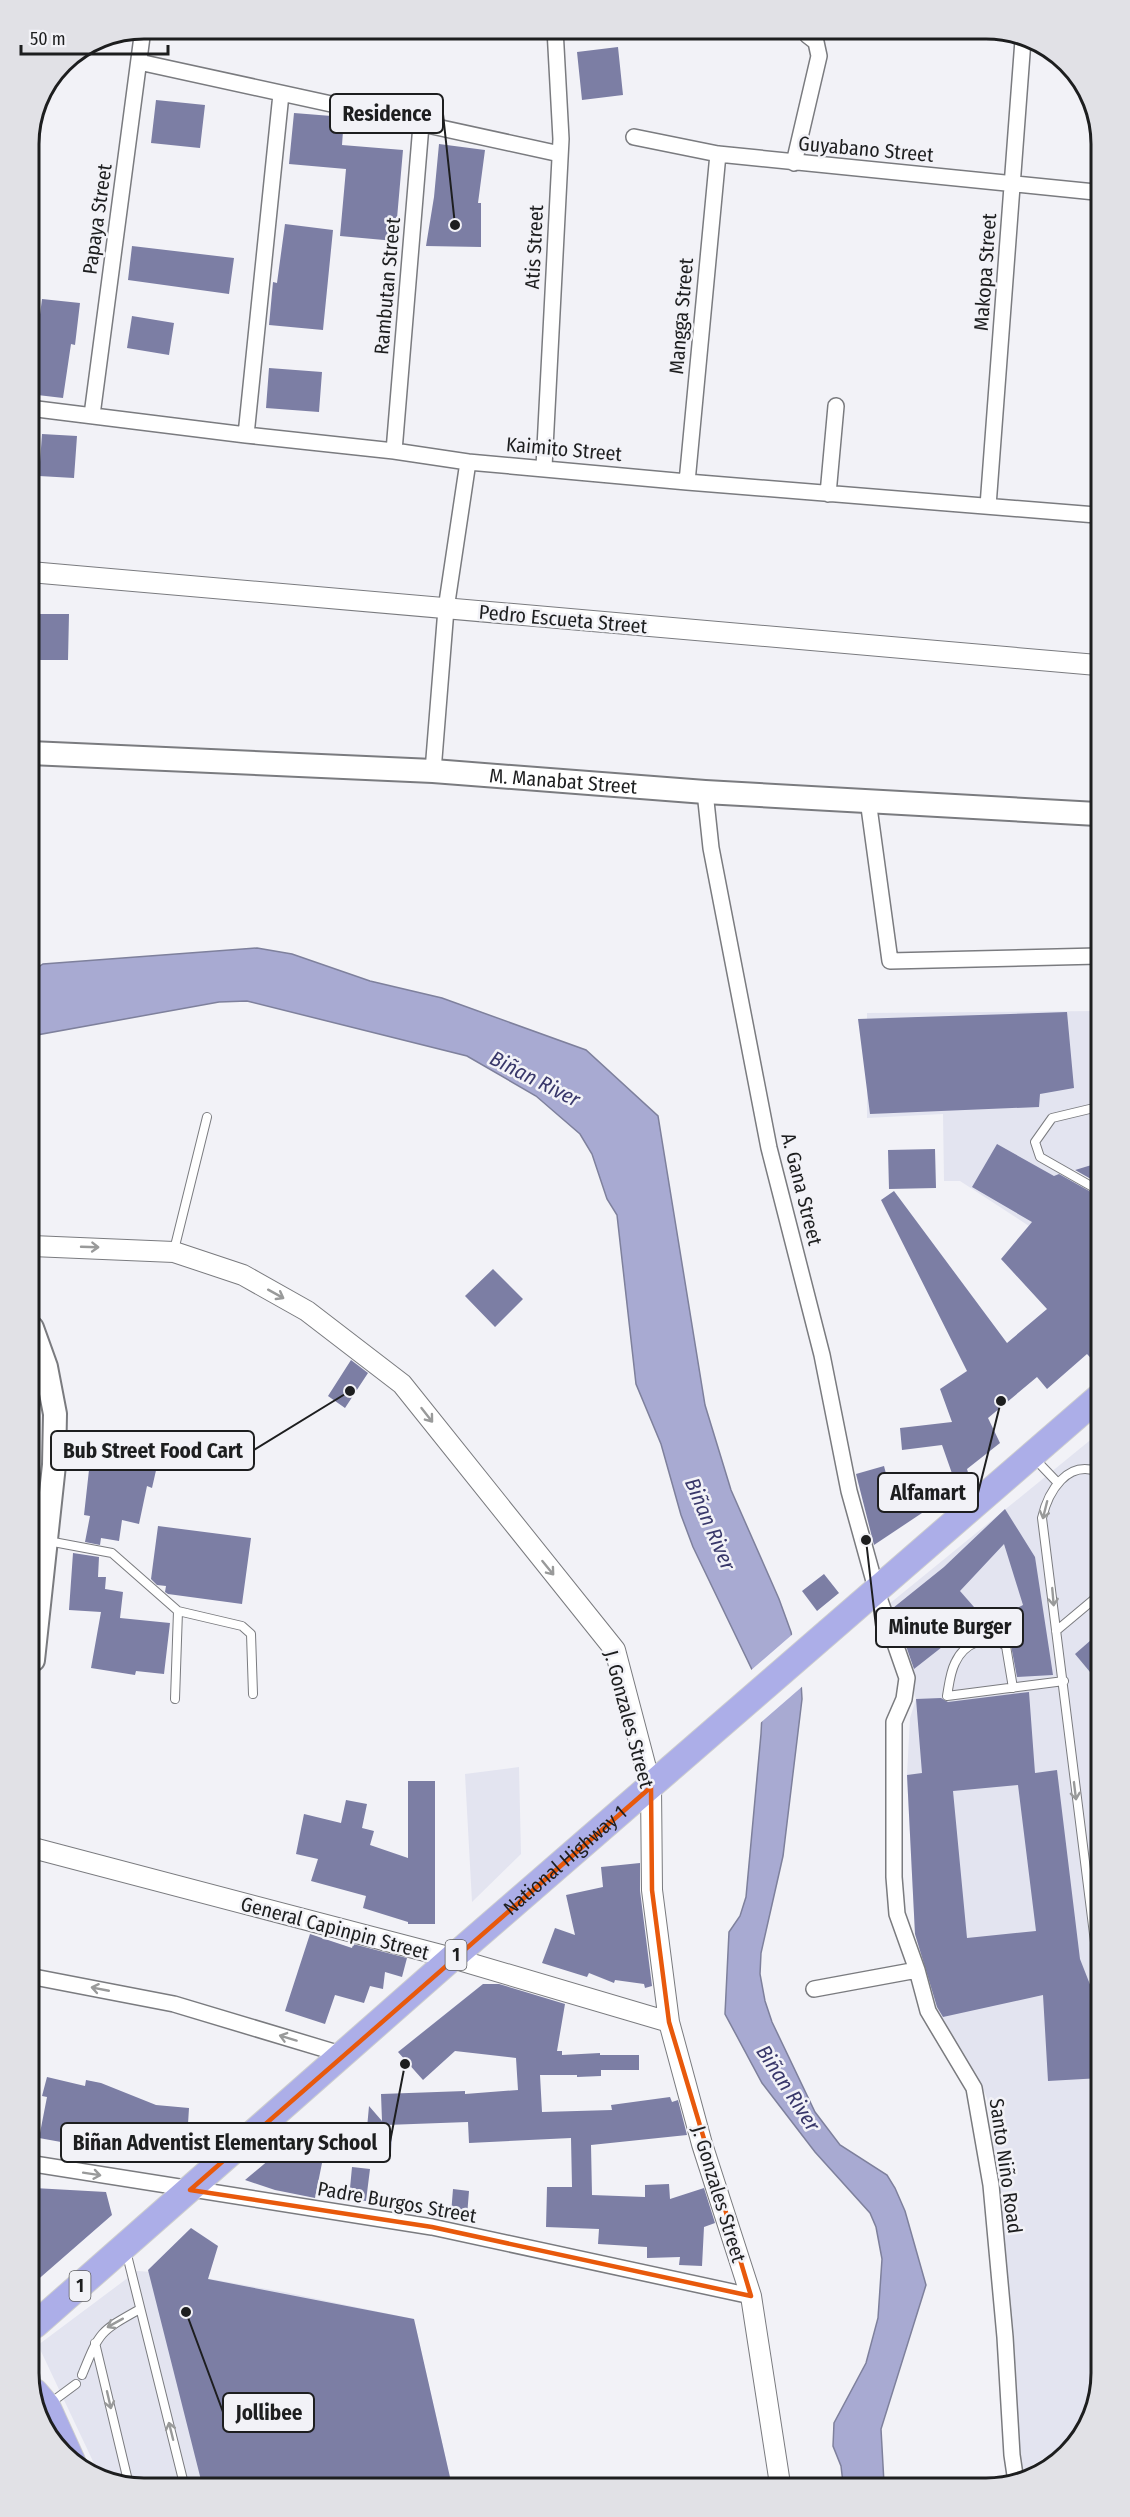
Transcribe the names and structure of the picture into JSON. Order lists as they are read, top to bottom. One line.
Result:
{"streets":{"highway":["National Highway 1","1"],"main road":["M. Manabat Street"],"street":["Guyabano Street","Papaya Street","Atis Street","Makopa Street","Rambutan Street","Mangga Street","Kaimito Street","Pedro Escueta Street","A. Gana Street","J. Gonzales Street","General Capinpin Street","Santo Niño Road","Padre Burgos Street"]},"crossings":[["Guyabano Street","Makopa Street"],["Guyabano Street","Mangga Street"],["Papaya Street","Kaimito Street"],["Atis Street","Kaimito Street"],["Makopa Street","Kaimito Street"],["Rambutan Street","Kaimito Street"],["Mangga Street","Kaimito Street"],["M. Manabat Street","A. Gana Street"],["A. Gana Street","National Highway 1"],["A. Gana Street","Santo Niño Road"],["J. Gonzales Street","National Highway 1"],["J. Gonzales Street","General Capinpin Street"],["J. Gonzales Street","Padre Burgos Street"],["National Highway 1","General Capinpin Street"],["National Highway 1","Santo Niño Road"],["National Highway 1","Padre Burgos Street"]],"one_way":["J. Gonzales Street"],"water":["Biñan River"],"places":["Residence","Bub Street Food Cart","Alfamart","Minute Burger","Biñan Adventist Elementary School","Jollibee"],"scale_bar":"50 m"}
